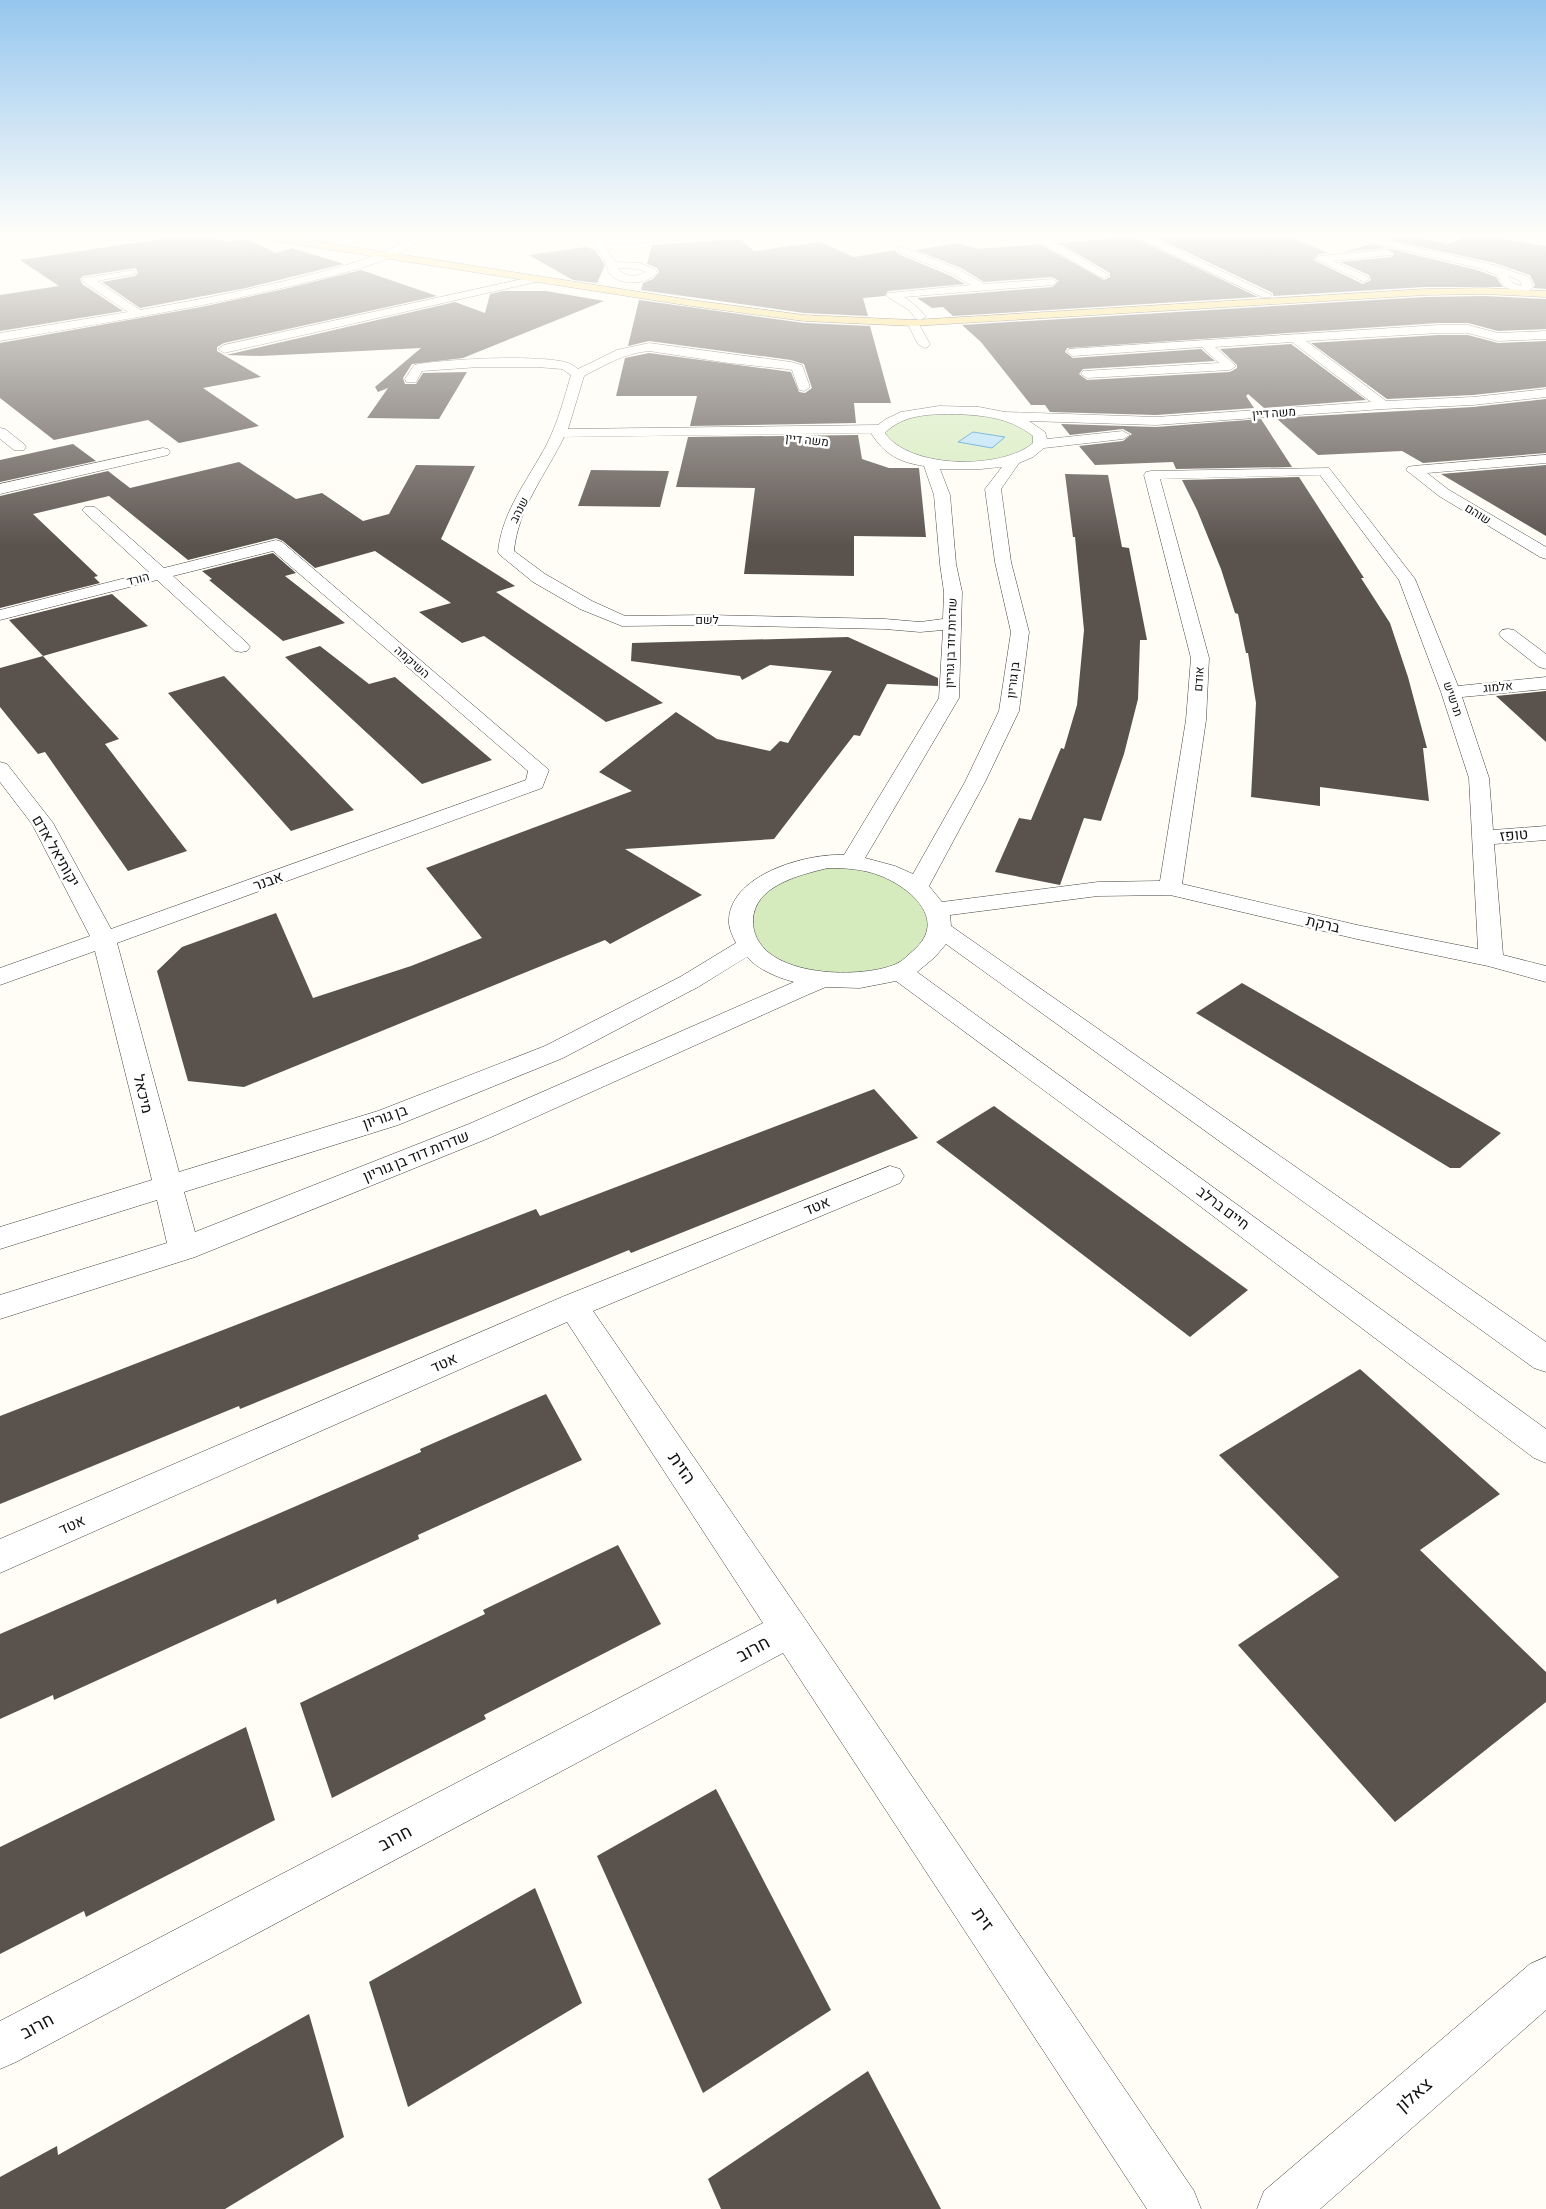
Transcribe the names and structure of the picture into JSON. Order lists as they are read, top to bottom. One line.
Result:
{"streets":{"street":["משה דיין","שנהב","שוהם","הורד","לשם","שדרות דוד בן גוריון","השיקמה","אודם","בן גוריון","אלמוג","תרשיש","טופז","יקותיאל אדם","אבנר","ברקת","מיכאל","אטד","חיים ברלב","הזית","חרוב","זית","צאלון"]},"crossings":[["משה דיין","שנהב"],["שנהב","לשם"],["הורד","השיקמה"],["לשם","שדרות דוד בן גוריון"],["שדרות דוד בן גוריון","בן גוריון"],["שדרות דוד בן גוריון","ברקת"],["שדרות דוד בן גוריון","מיכאל"],["שדרות דוד בן גוריון","חיים ברלב"],["השיקמה","אבנר"],["אודם","תרשיש"],["אודם","ברקת"],["בן גוריון","ברקת"],["בן גוריון","מיכאל"],["בן גוריון","חיים ברלב"],["אלמוג","תרשיש"],["תרשיש","טופז"],["תרשיש","ברקת"],["יקותיאל אדם","אבנר"],["יקותיאל אדם","מיכאל"],["אבנר","מיכאל"],["ברקת","חיים ברלב"],["אטד","הזית"],["הזית","חרוב"],["הזית","זית"],["חרוב","זית"]]}
